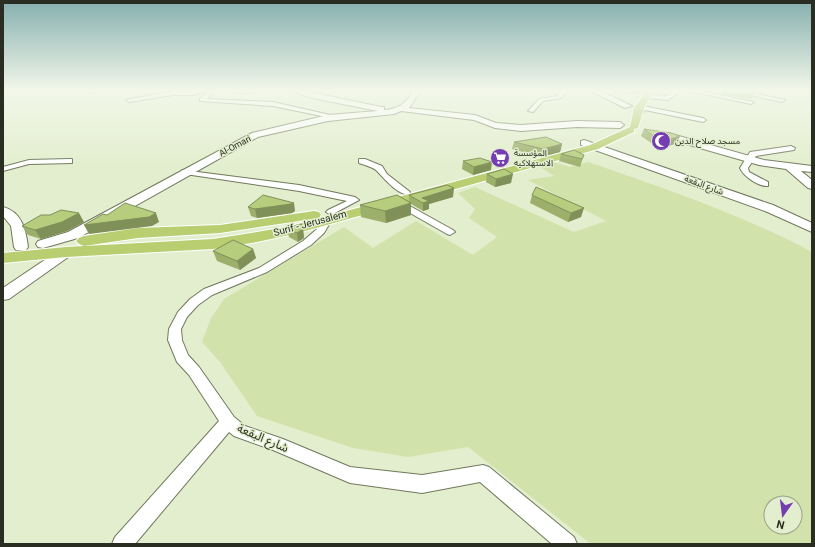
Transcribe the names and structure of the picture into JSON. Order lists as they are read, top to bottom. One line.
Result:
{"streets":{"main road":["Surif - Jerusalem"],"street":["Al-Omari","شارع البقعة"]},"crossings":[["Al-Omari","Surif - Jerusalem"],["شارع البقعة","Surif - Jerusalem"]],"places":{"mosque":["مسجد صلاح الدين"],"supermarket":["المؤسسة الاستهلاكيه"]},"north":"bottom"}
